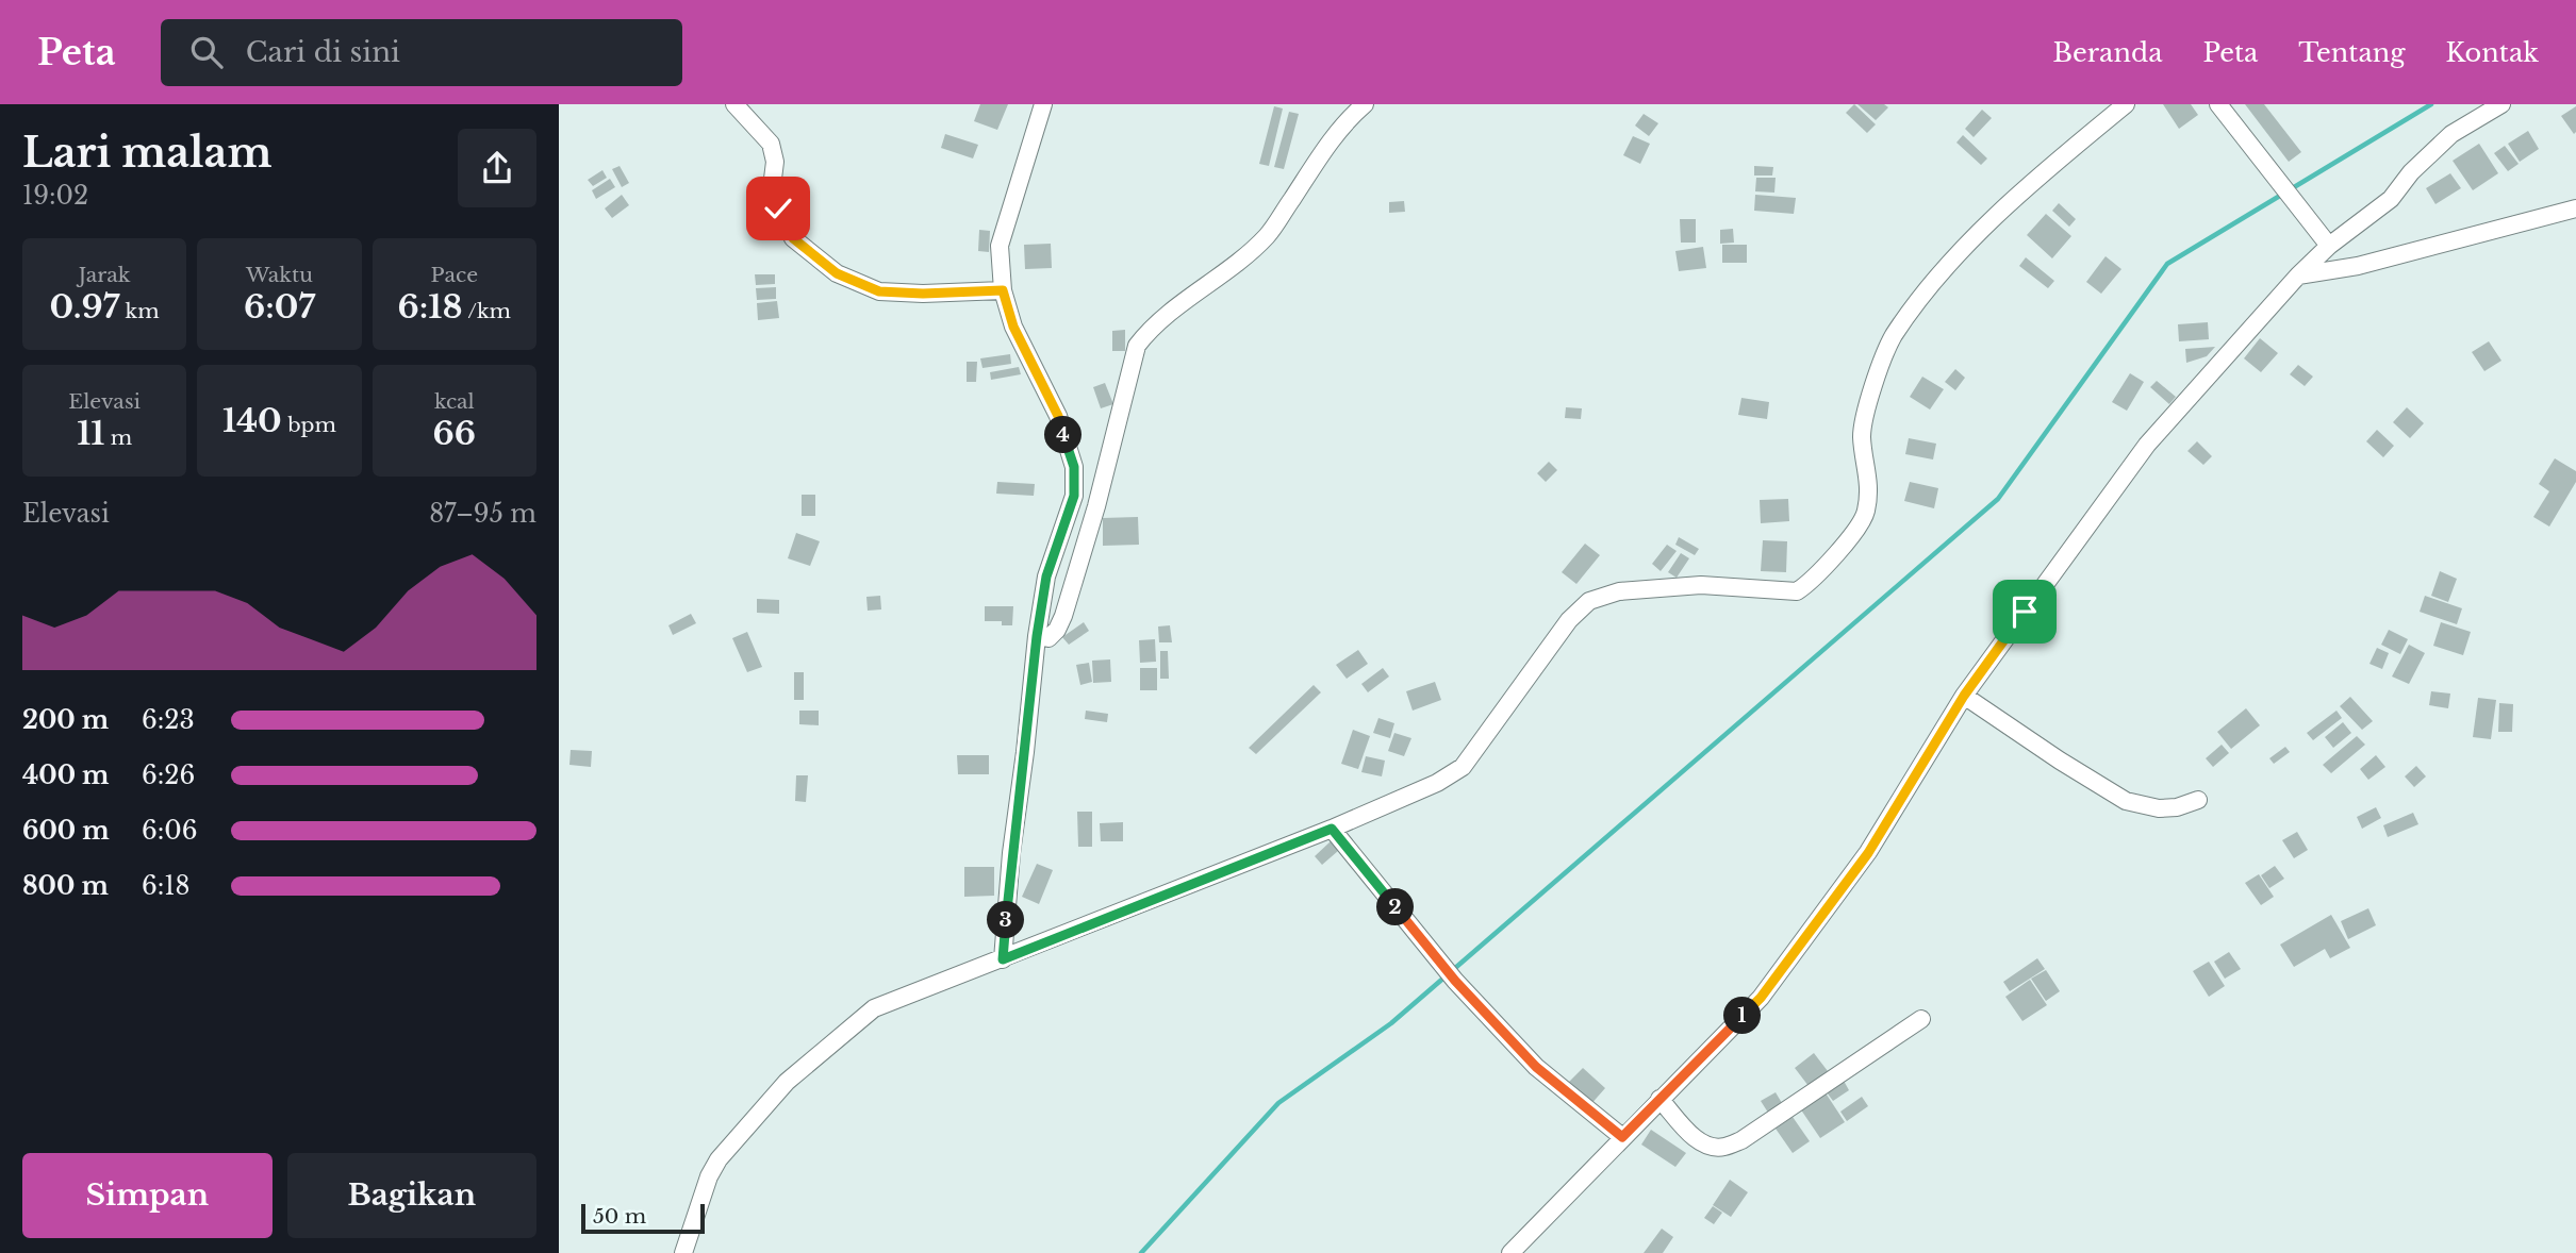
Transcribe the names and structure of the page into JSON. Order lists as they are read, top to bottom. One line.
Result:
{"scale_bar":"50 m","page":{"header":"Peta","search":"Cari di sini","nav":["Beranda","Peta","Tentang","Kontak"],"heading":["Lari malam","19:02"],"stats":[["Jarak","0.97 km"],["Waktu","6:07"],["Pace","6:18 /km"],["Elevasi","11 m"],["140 bpm"],["kcal","66"]],"pins":["4","2","3","1"],"chart":["Elevasi","87–95 m"],"list":[{"name":"200 m","note":"6:23"},{"name":"400 m","note":"6:26"},{"name":"600 m","note":"6:06"},{"name":"800 m","note":"6:18"}],"buttons":["Simpan","Bagikan"],"scale":"50 m"}}
